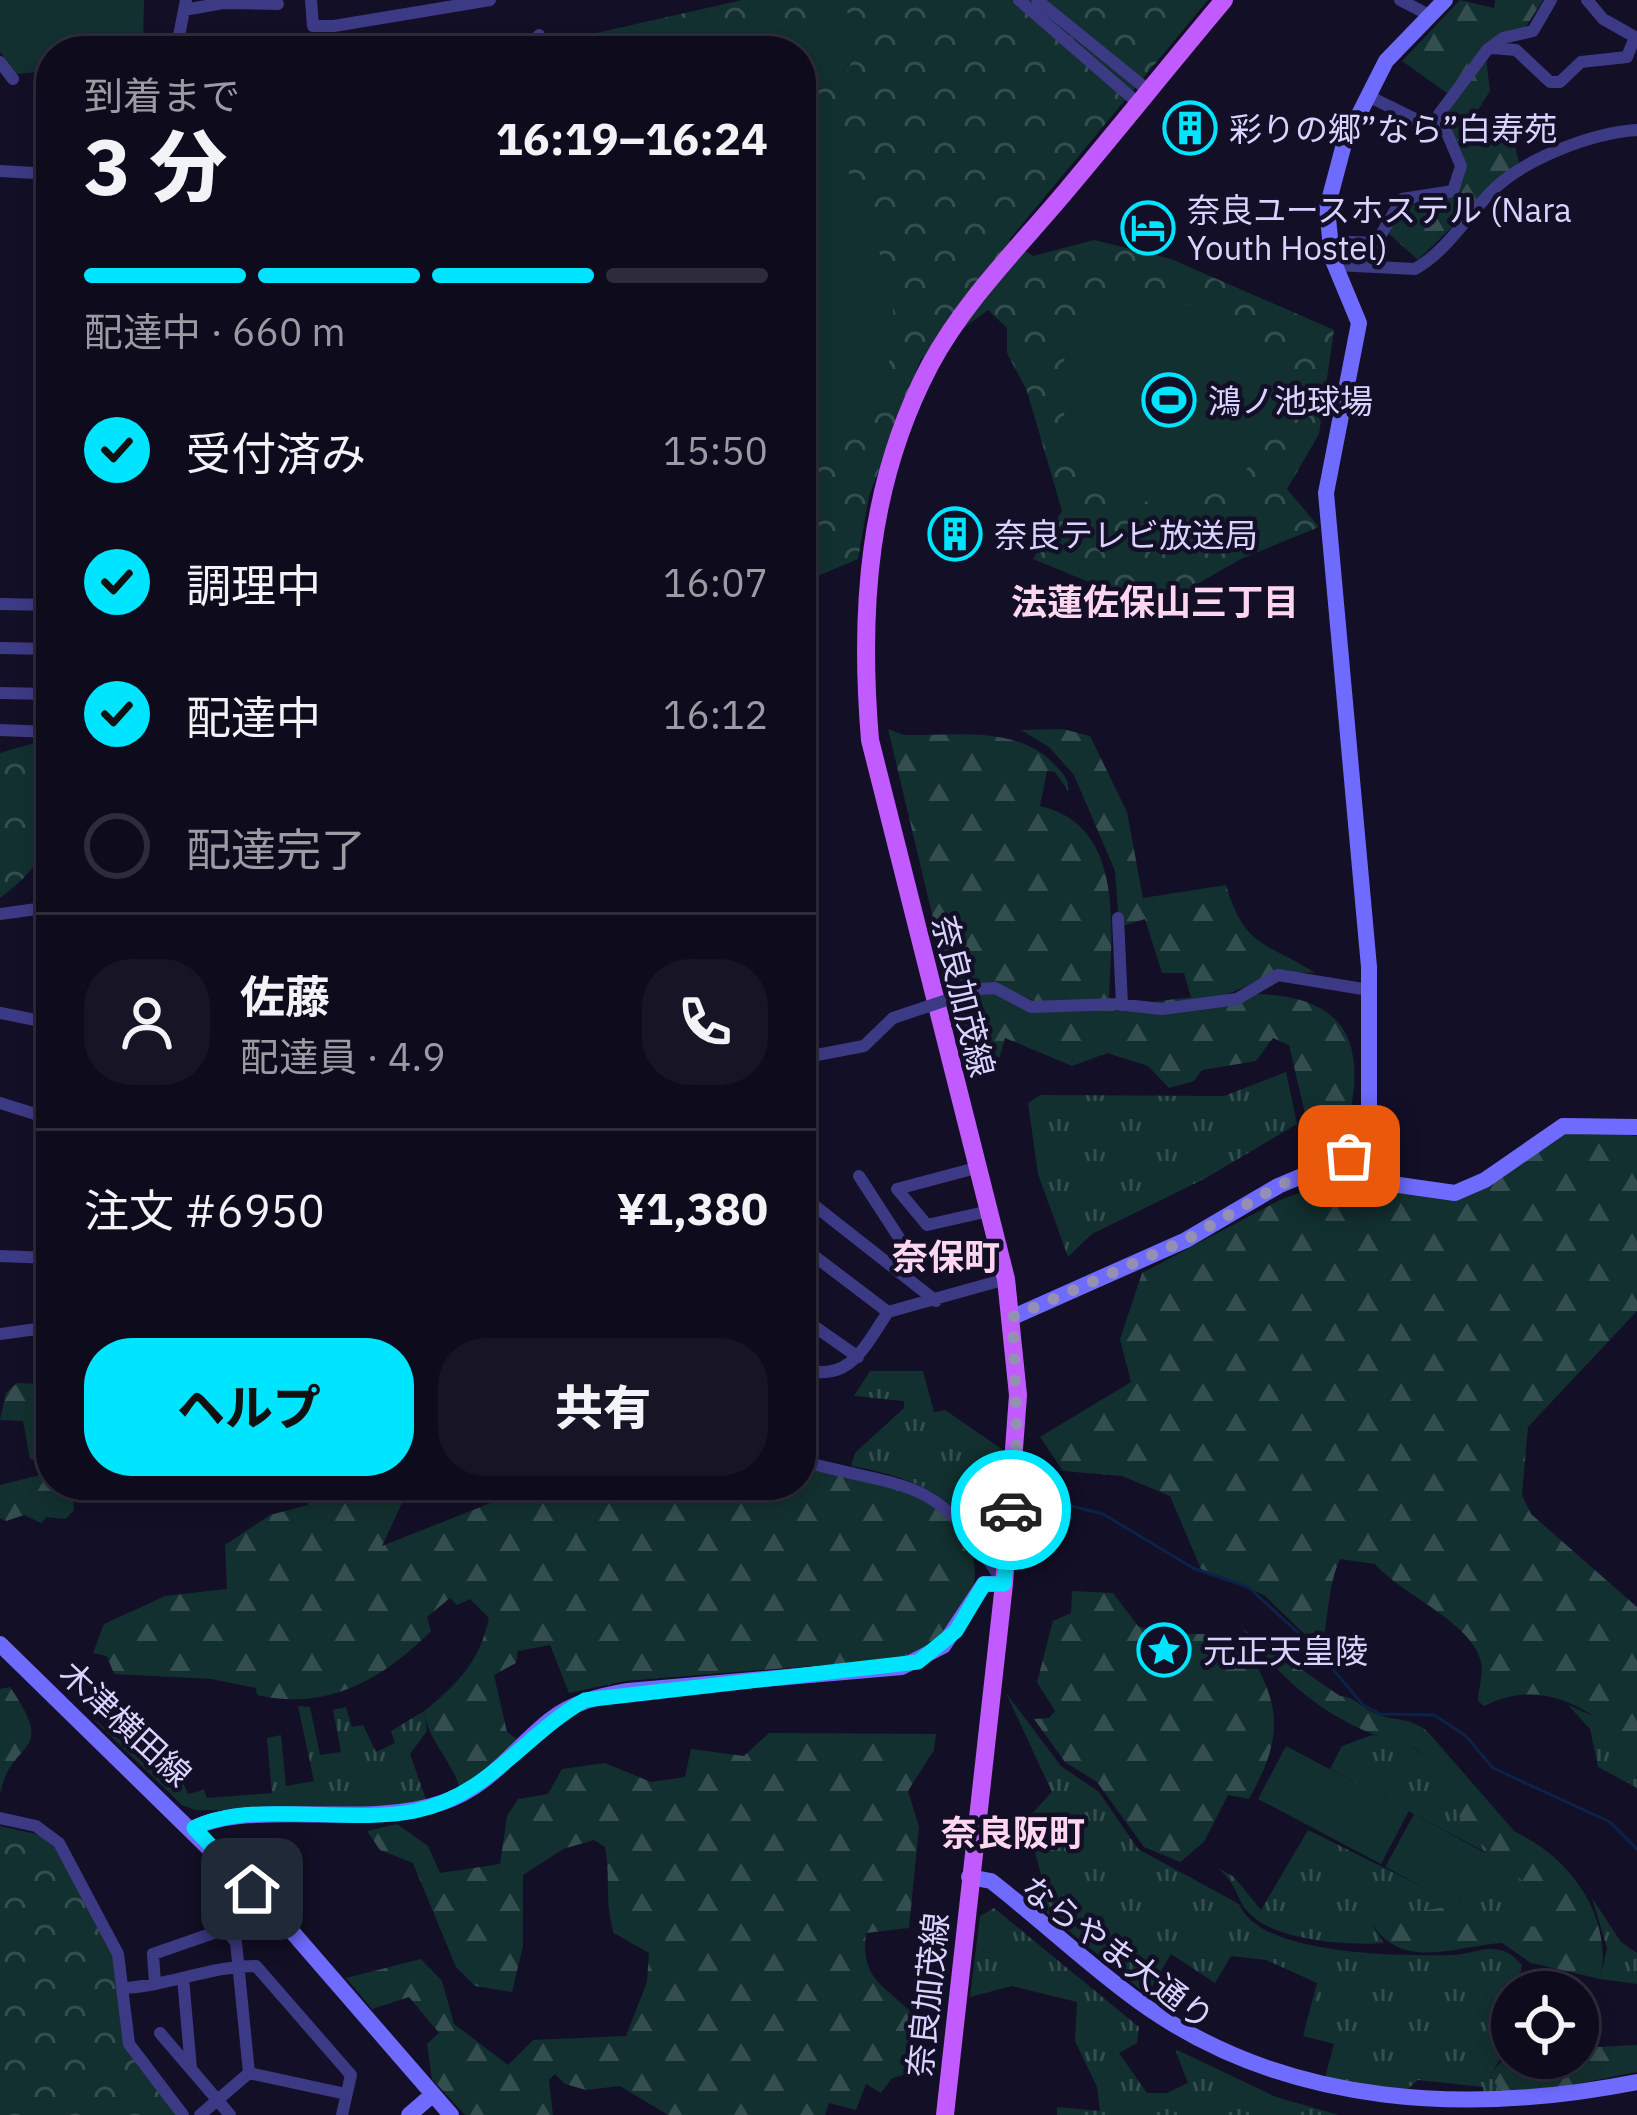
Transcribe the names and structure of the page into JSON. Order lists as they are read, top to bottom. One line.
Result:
{"streets":{"main road":["奈良加茂線"],"street":["木津横田線","ならやま大通り"]},"crossings":[["奈良加茂線","ならやま大通り"]],"districts":["法蓮佐保山三丁目","奈保町","奈良阪町"],"places":{"building":["彩りの郷”なら”白寿苑","奈良テレビ放送局"],"hotel":["奈良ユースホステル (Nara Youth Hostel)"],"sports":["鴻ノ池球場"],"place":["元正天皇陵"]},"page":{"heading":["3 分","到着まで","16:19–16:24"],"panel":["佐藤","配達員 · 4.9","注文 #6950","¥1,380"],"bar":"配達中 · 660 m","list":[["受付済み","15:50"],["調理中","16:07"],["配達中","16:12"],"配達完了"],"buttons":["ヘルプ","共有"]}}
